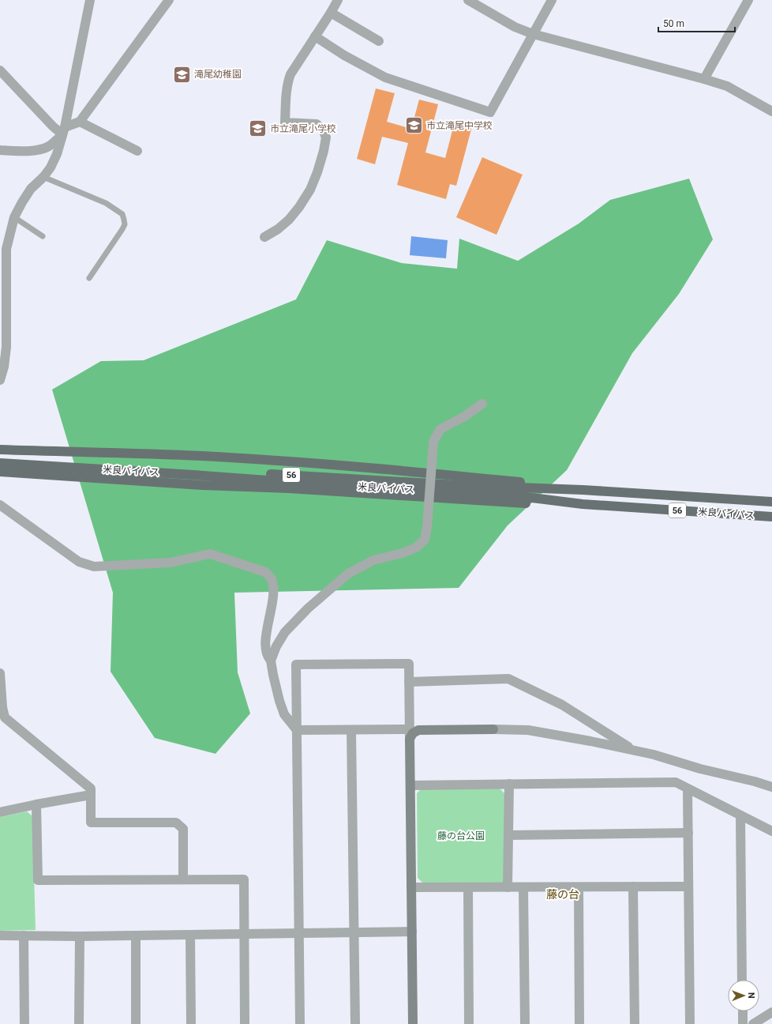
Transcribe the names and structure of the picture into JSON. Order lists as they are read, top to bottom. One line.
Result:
{"streets":{"main road":["米良バイパス","56"]},"districts":["藤の台"],"parks":["藤の台公園"],"places":{"school or university":["滝尾幼稚園","市立滝尾中学校","市立滝尾小学校"]},"scale_bar":"50 m","north":"right"}
